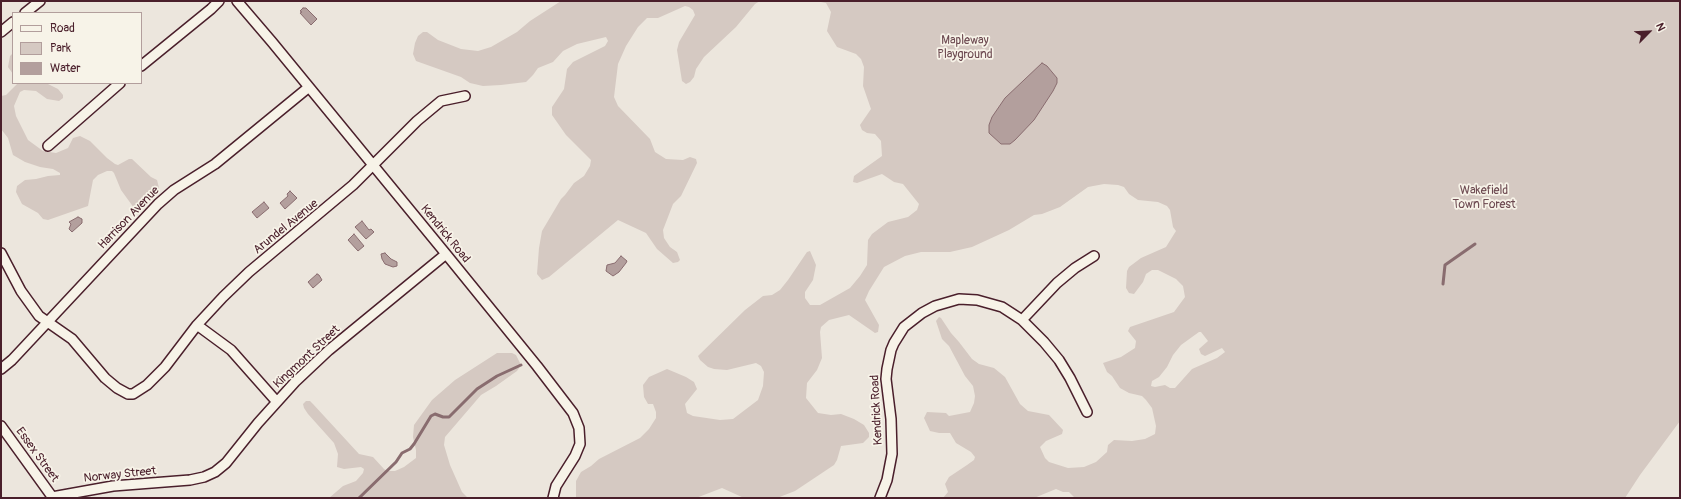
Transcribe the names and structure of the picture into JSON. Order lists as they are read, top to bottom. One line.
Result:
{"streets":{"street":["Harrison Avenue","Arundel Avenue","Kendrick Road","Kingmont Street","Essex Street","Norway Street"]},"crossings":[["Harrison Avenue","Arundel Avenue"],["Harrison Avenue","Kendrick Road"],["Arundel Avenue","Kendrick Road"],["Kendrick Road","Kingmont Street"],["Kingmont Street","Norway Street"],["Essex Street","Norway Street"]],"parks":["Mapleway Playground","Wakefield Town Forest"],"legend":["Road","Park","Water"],"north":"top right"}
